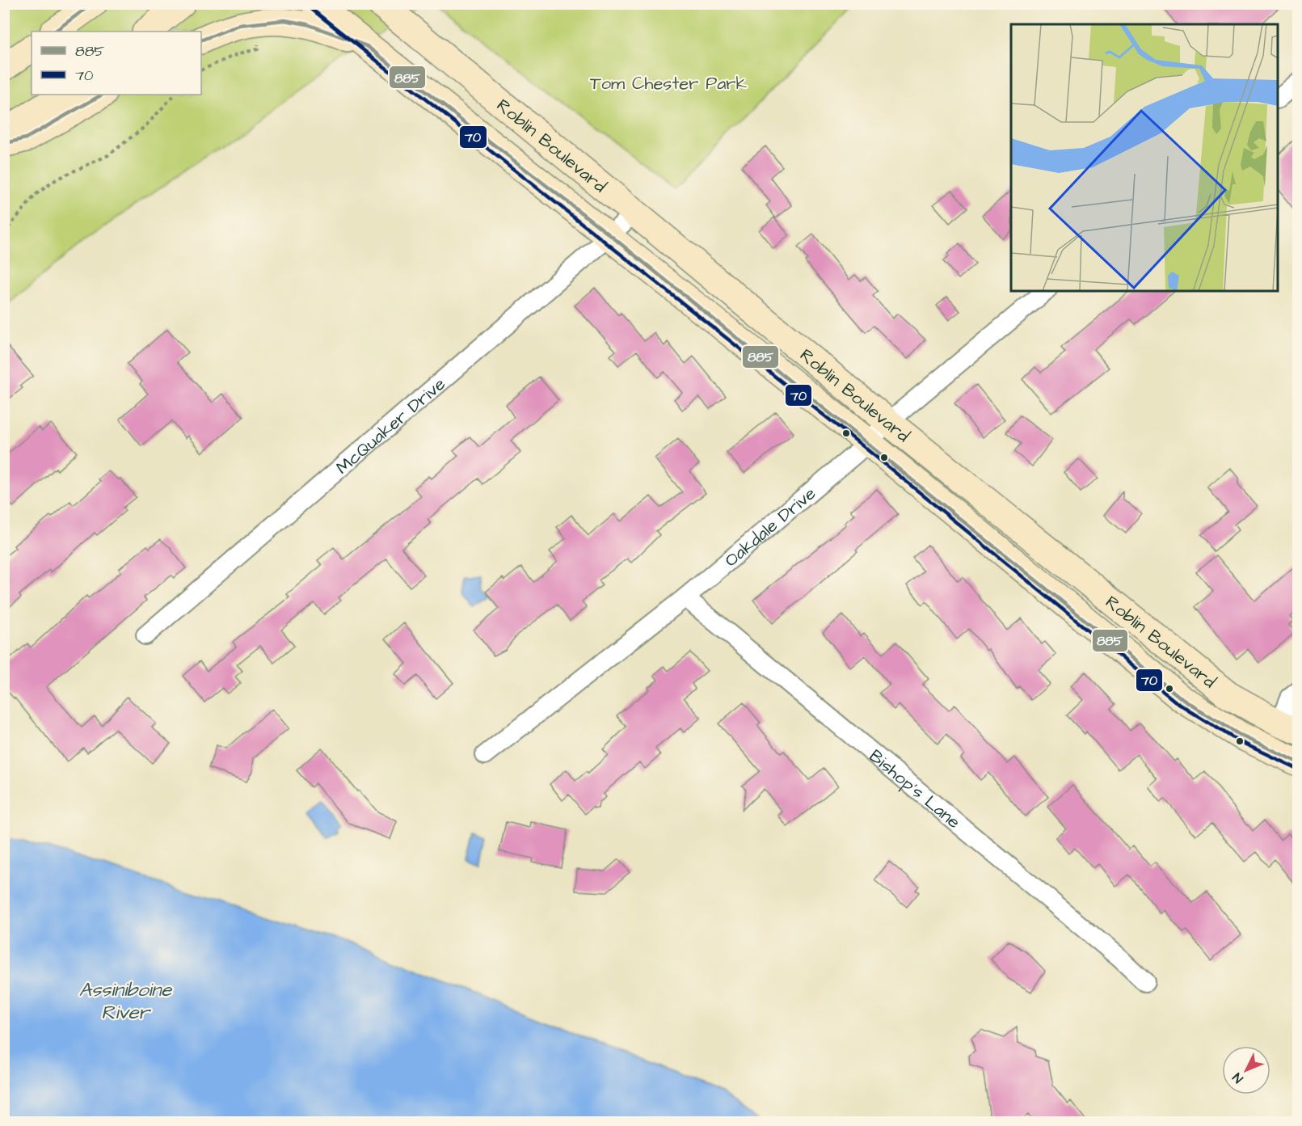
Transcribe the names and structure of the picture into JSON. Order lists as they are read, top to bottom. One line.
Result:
{"streets":{"main road":["Roblin Boulevard"],"street":["McQuaker Drive","Oakdale Drive","Bishop's Lane"]},"crossings":[["Roblin Boulevard","McQuaker Drive"],["Roblin Boulevard","Oakdale Drive"],["Oakdale Drive","Bishop's Lane"]],"water":["Assiniboine River"],"parks":["Tom Chester Park"],"lines":["transit line 885","transit line 70"],"legend":["885","70"],"north":"bottom left"}
